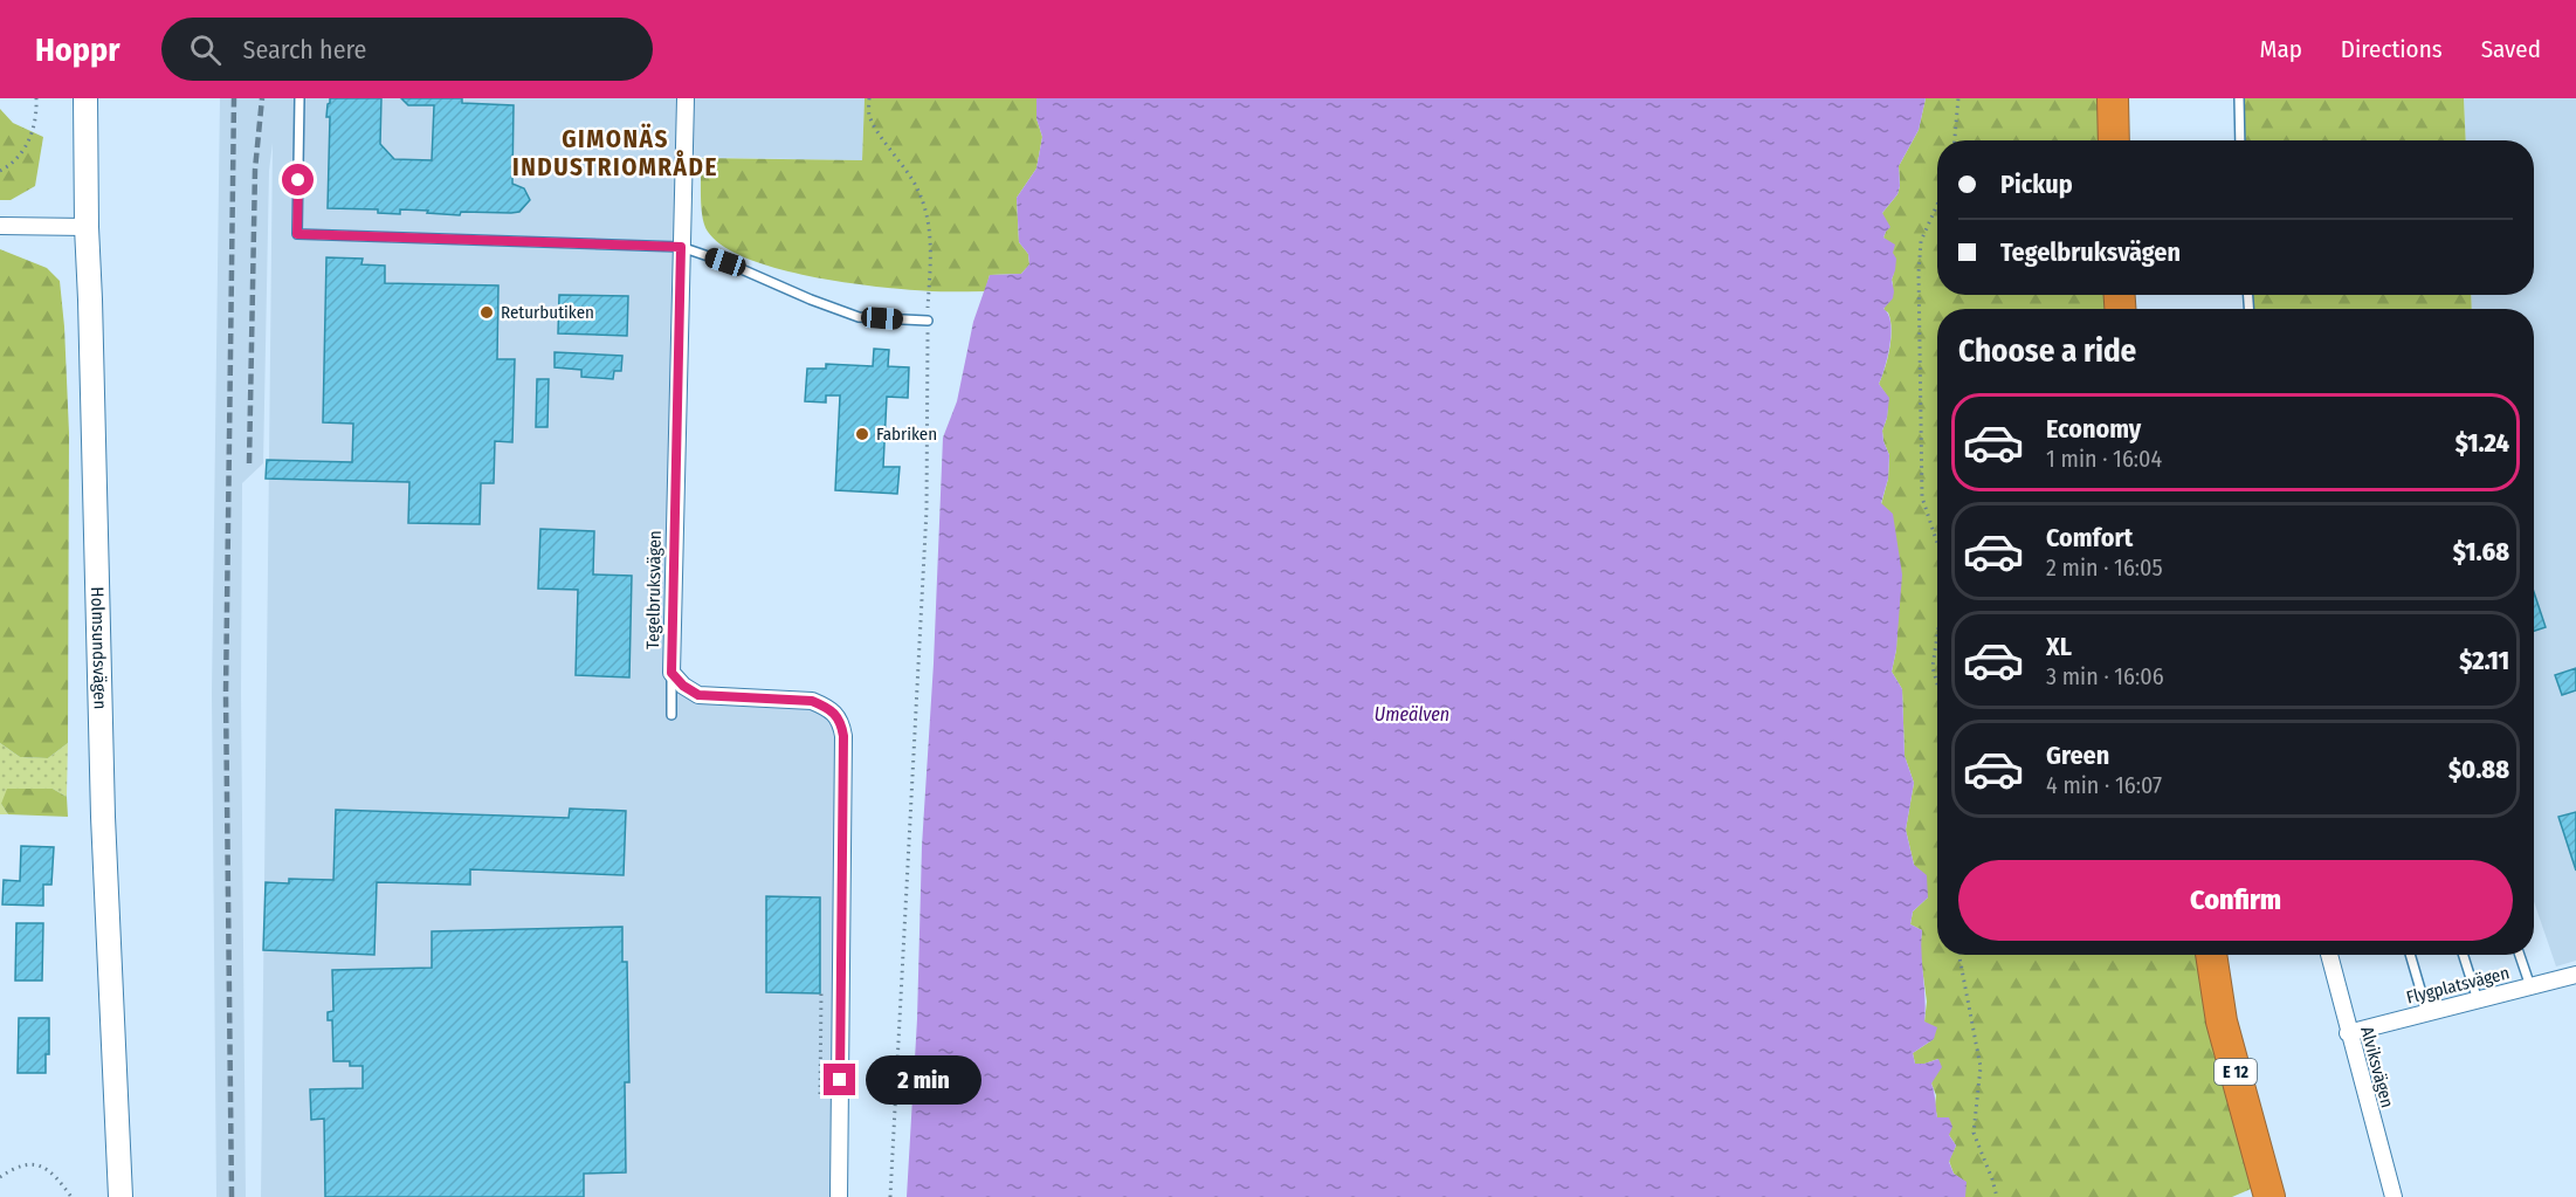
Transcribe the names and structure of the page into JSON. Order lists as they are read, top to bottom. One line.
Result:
{"streets":{"highway":["E 12"],"main road":["Holmsundsvägen"],"street":["Tegelbruksvägen","Flygplatsvägen","Alviksvägen"]},"crossings":[["Flygplatsvägen","Alviksvägen"]],"districts":["GIMONÄS INDUSTRIOMRÅDE"],"water":["Umeälven"],"places":["Returbutiken","Fabriken"],"page":{"header":"Hoppr","search":"Search here","nav":["Map","Directions","Saved"],"banner":["Pickup","Tegelbruksvägen"],"heading":"Choose a ride","list":[{"name":"Economy","note":"1 min · 16:04","value":"$1.24"},{"name":"Comfort","note":"2 min · 16:05","value":"$1.68"},{"name":"XL","note":"3 min · 16:06","value":"$2.11"},{"name":"Green","note":"4 min · 16:07","value":"$0.88"}],"buttons":"Confirm","bubble":"2 min"}}
